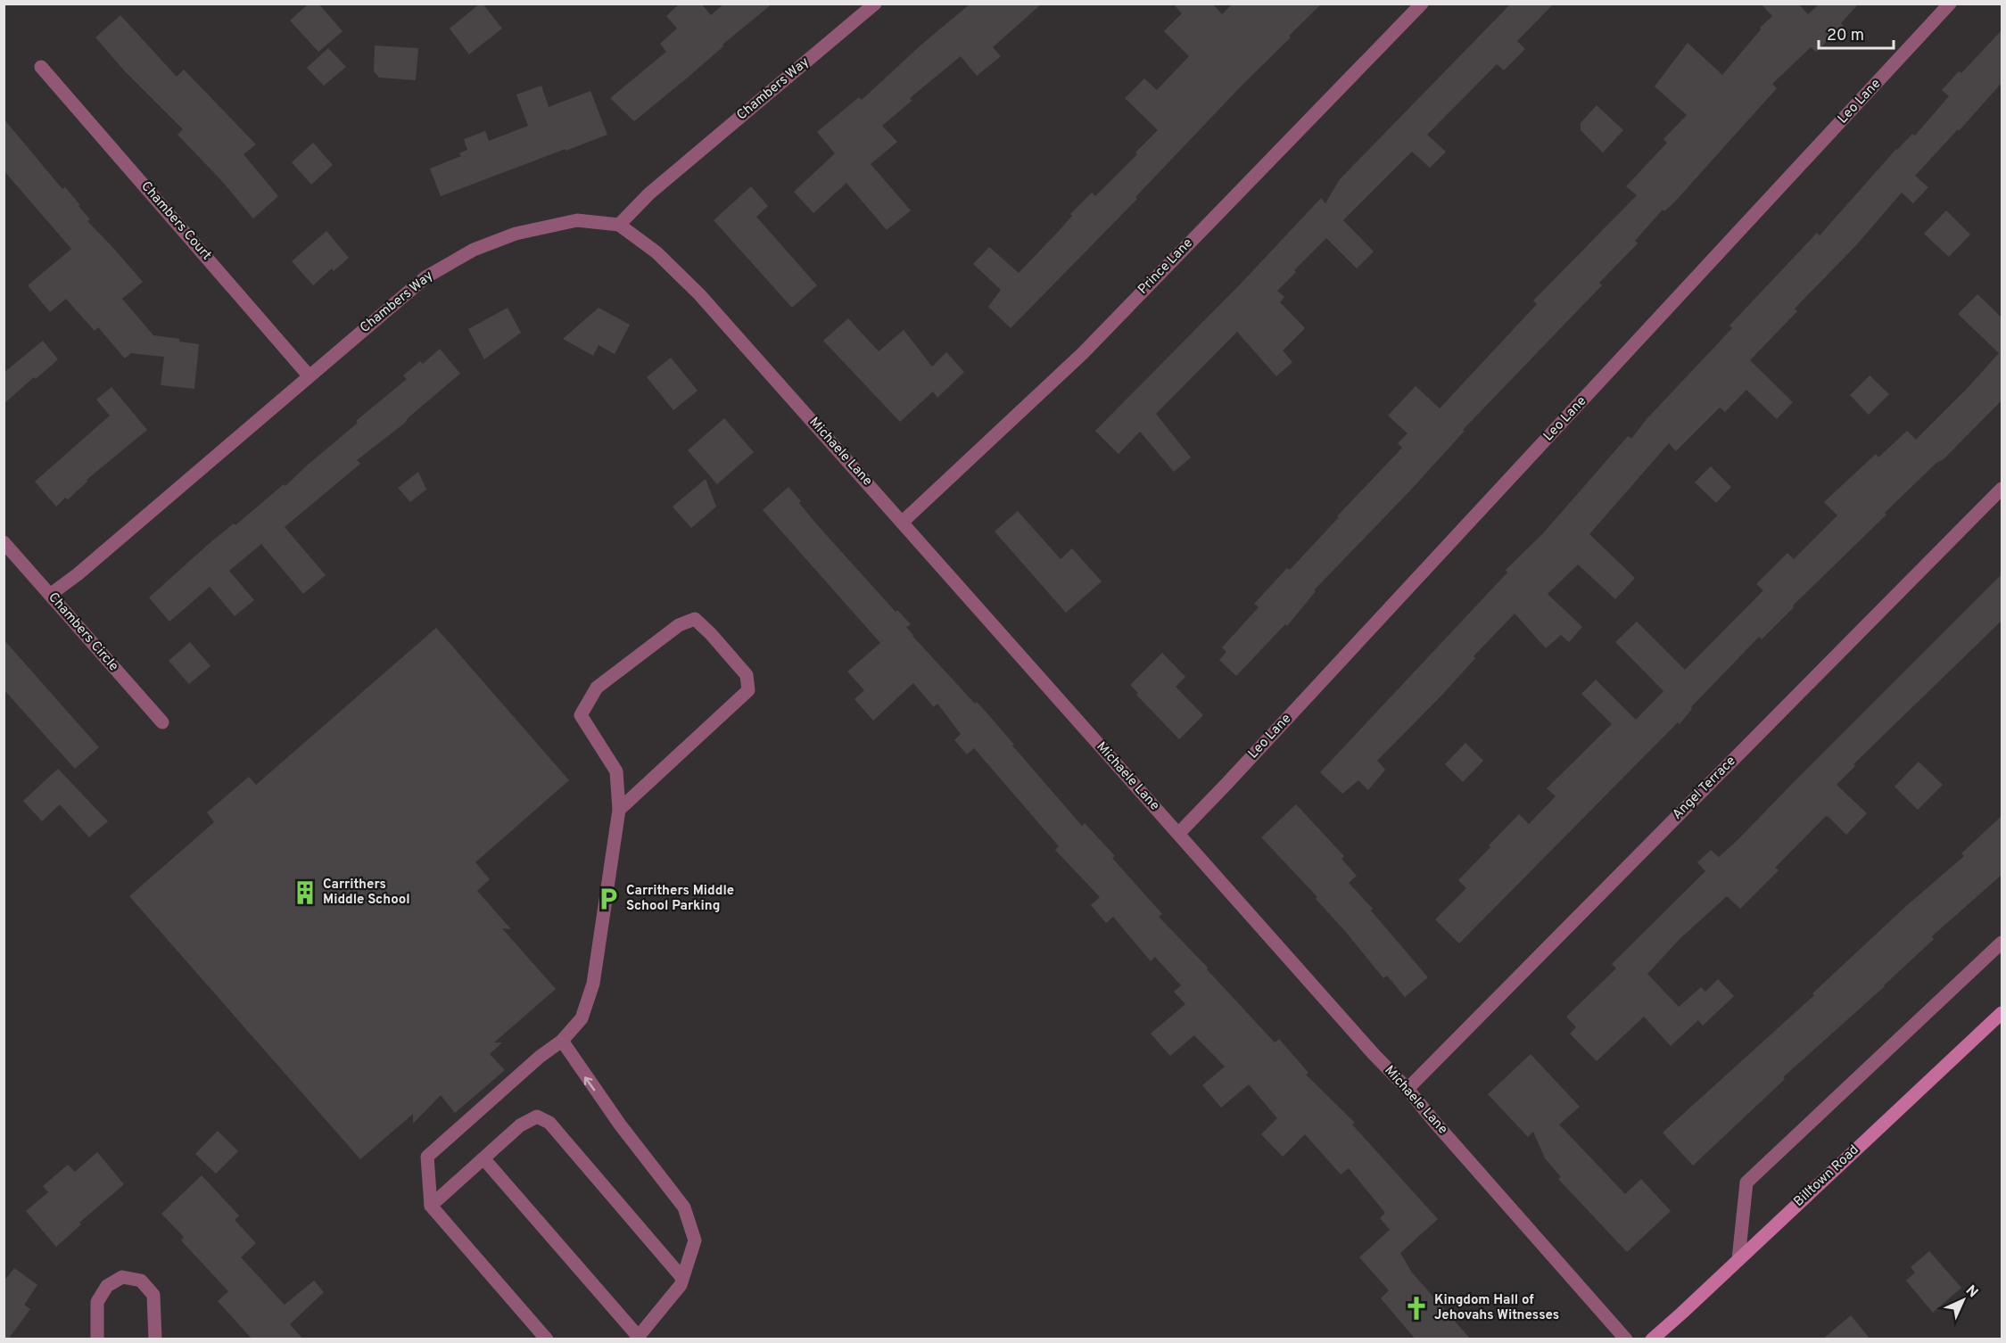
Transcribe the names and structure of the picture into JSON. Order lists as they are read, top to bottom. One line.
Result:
{"streets":{"main road":["Billtown Road"],"street":["Chambers Way","Leo Lane","Chambers Court","Prince Lane","Michaele Lane","Chambers Circle","Angel Terrace"]},"crossings":[["Chambers Way","Chambers Court"],["Chambers Way","Michaele Lane"],["Chambers Way","Chambers Circle"],["Leo Lane","Michaele Lane"],["Prince Lane","Michaele Lane"],["Michaele Lane","Angel Terrace"]],"places":{"building":["Carrithers Middle School"],"parking":["Carrithers Middle School Parking"],"church":["Kingdom Hall of Jehovahs Witnesses"]},"scale_bar":"20 m","north":"top right"}
